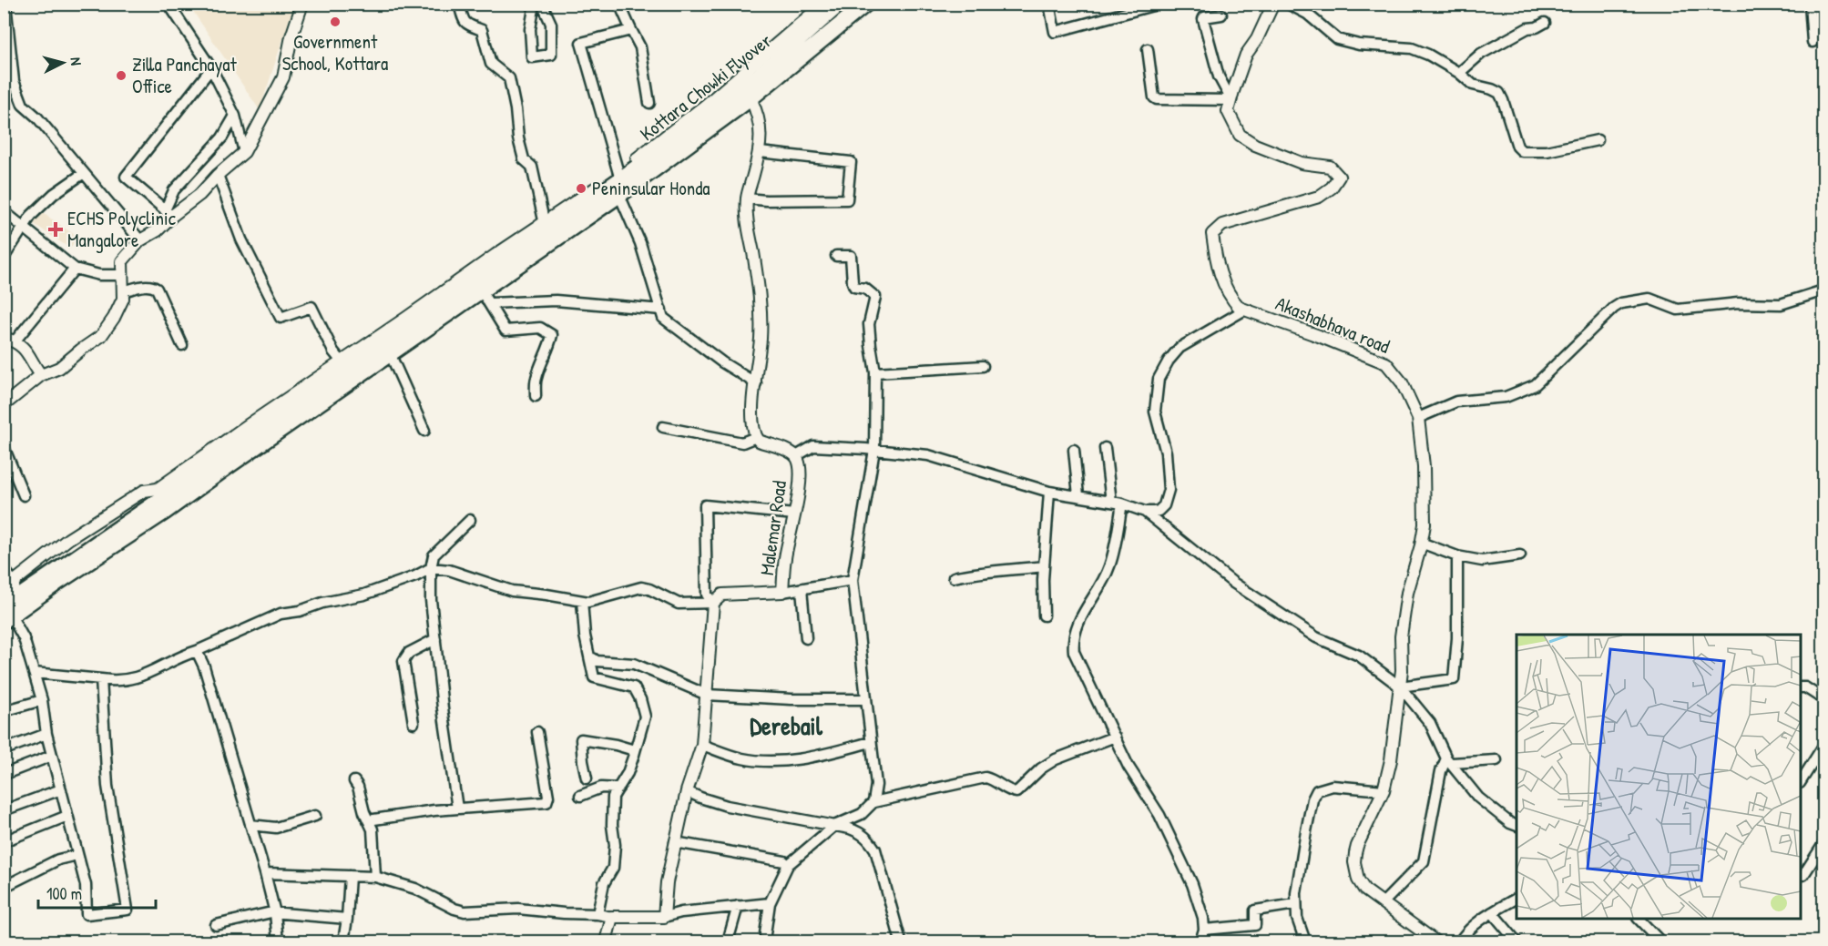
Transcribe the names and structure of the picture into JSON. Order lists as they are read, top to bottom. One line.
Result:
{"streets":{"highway":["Kottara Chowki Flyover"],"street":["Akashabhava road","Malemar Road"]},"districts":["Derebail"],"places":{"other":["Government School, Kottara","Zilla Panchayat Office","Peninsular Honda"],"health":["ECHS Polyclinic Mangalore"]},"scale_bar":"100 m","north":"right"}
